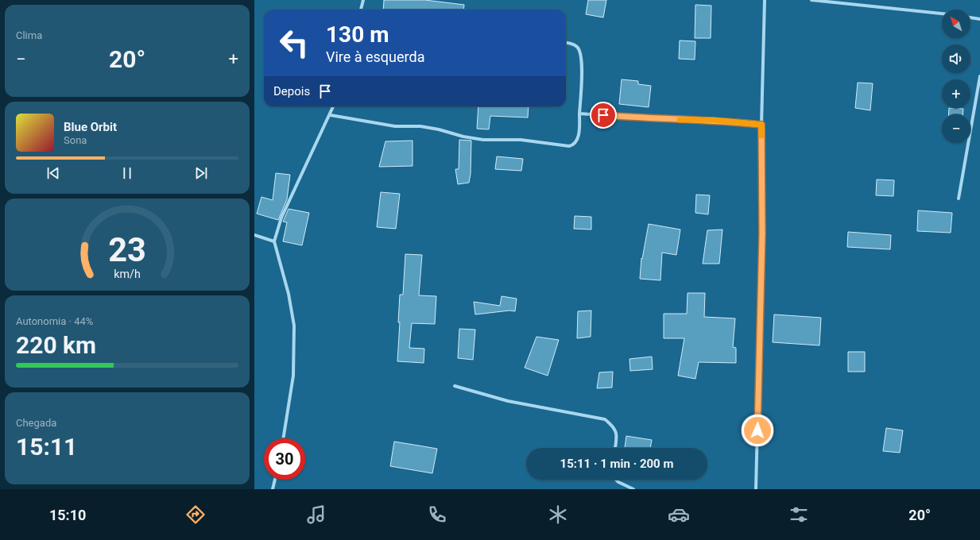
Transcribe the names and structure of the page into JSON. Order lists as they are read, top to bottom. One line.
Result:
{"north":"top left","page":{"tile":["Clima",["Autonomia · 44%","220 km"],["Chegada","15:11"]],"map_buttons":["+","−"],"turn":["130 m","Vire à esquerda"],"heat":["−","20°","+"],"then":"Depois","song":["Blue Orbit","Sona"],"limit":"30","trip":"15:11 · 1 min · 200 m","tabs":["15:10","20°"],"gauge":["23","km/h"]}}
